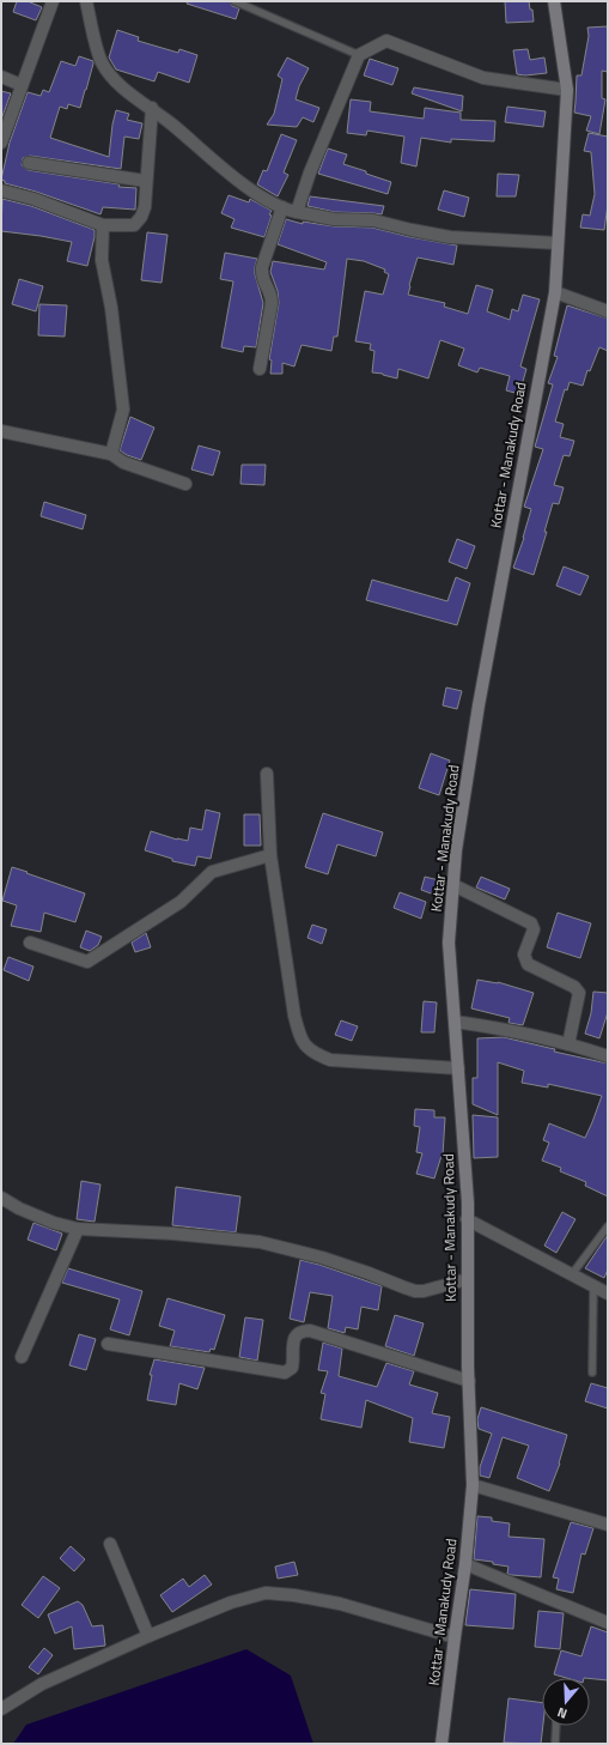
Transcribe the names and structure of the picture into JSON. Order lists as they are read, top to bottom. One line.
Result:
{"streets":{"main road":["Kottar - Manakudy Road"]},"north":"bottom"}
